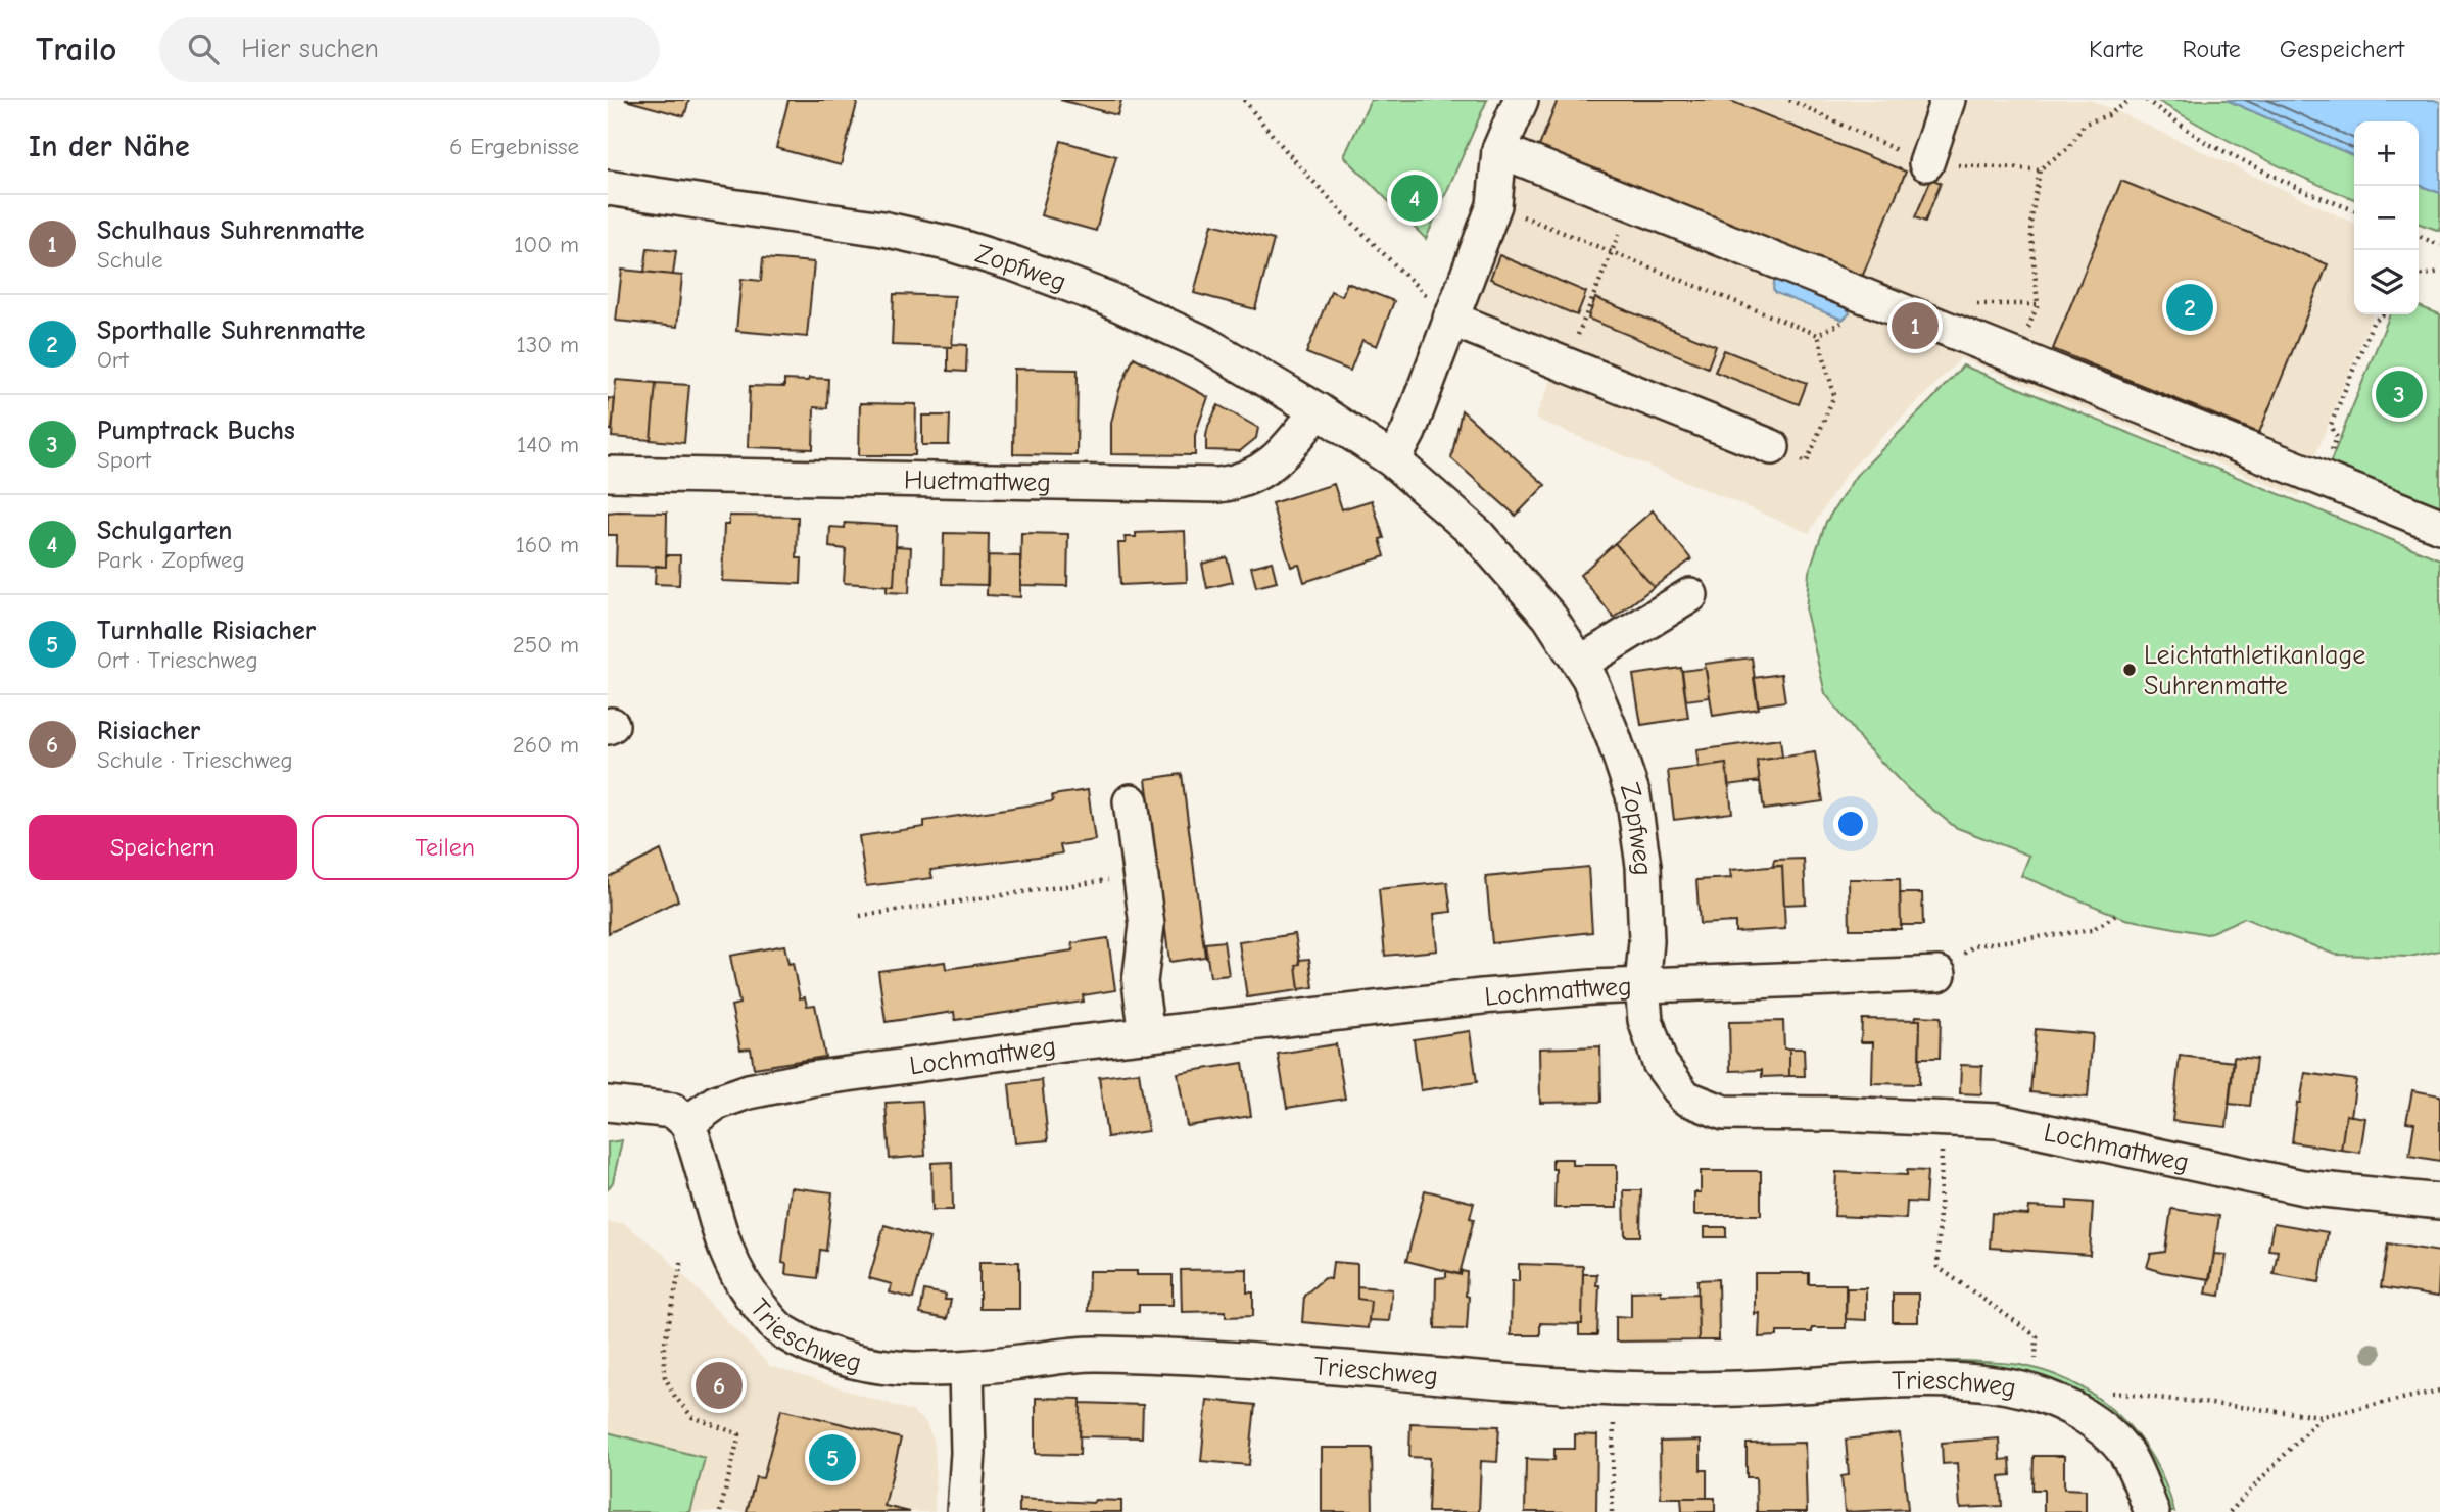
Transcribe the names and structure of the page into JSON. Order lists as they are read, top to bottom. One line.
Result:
{"streets":{"street":["Zopfweg","Huetmattweg","Lochmattweg","Trieschweg"]},"crossings":[["Zopfweg","Huetmattweg"],["Zopfweg","Lochmattweg"],["Lochmattweg","Trieschweg"]],"places":["Leichtathletikanlage Suhrenmatte"],"page":{"header":"Trailo","search":"Hier suchen","nav":["Karte","Route","Gespeichert"],"heading":["In der Nähe","6 Ergebnisse"],"map_buttons":["+","−"],"pins":["4","2","1","3","6","5"],"list":[{"mark":"1","name":"Schulhaus Suhrenmatte","note":"Schule","value":"100 m"},{"mark":"2","name":"Sporthalle Suhrenmatte","note":"Ort","value":"130 m"},{"mark":"3","name":"Pumptrack Buchs","note":"Sport","value":"140 m"},{"mark":"4","name":"Schulgarten","note":"Park · Zopfweg","value":"160 m"},{"mark":"5","name":"Turnhalle Risiacher","note":"Ort · Trieschweg","value":"250 m"},{"mark":"6","name":"Risiacher","note":"Schule · Trieschweg","value":"260 m"}],"buttons":["Speichern","Teilen"]}}
